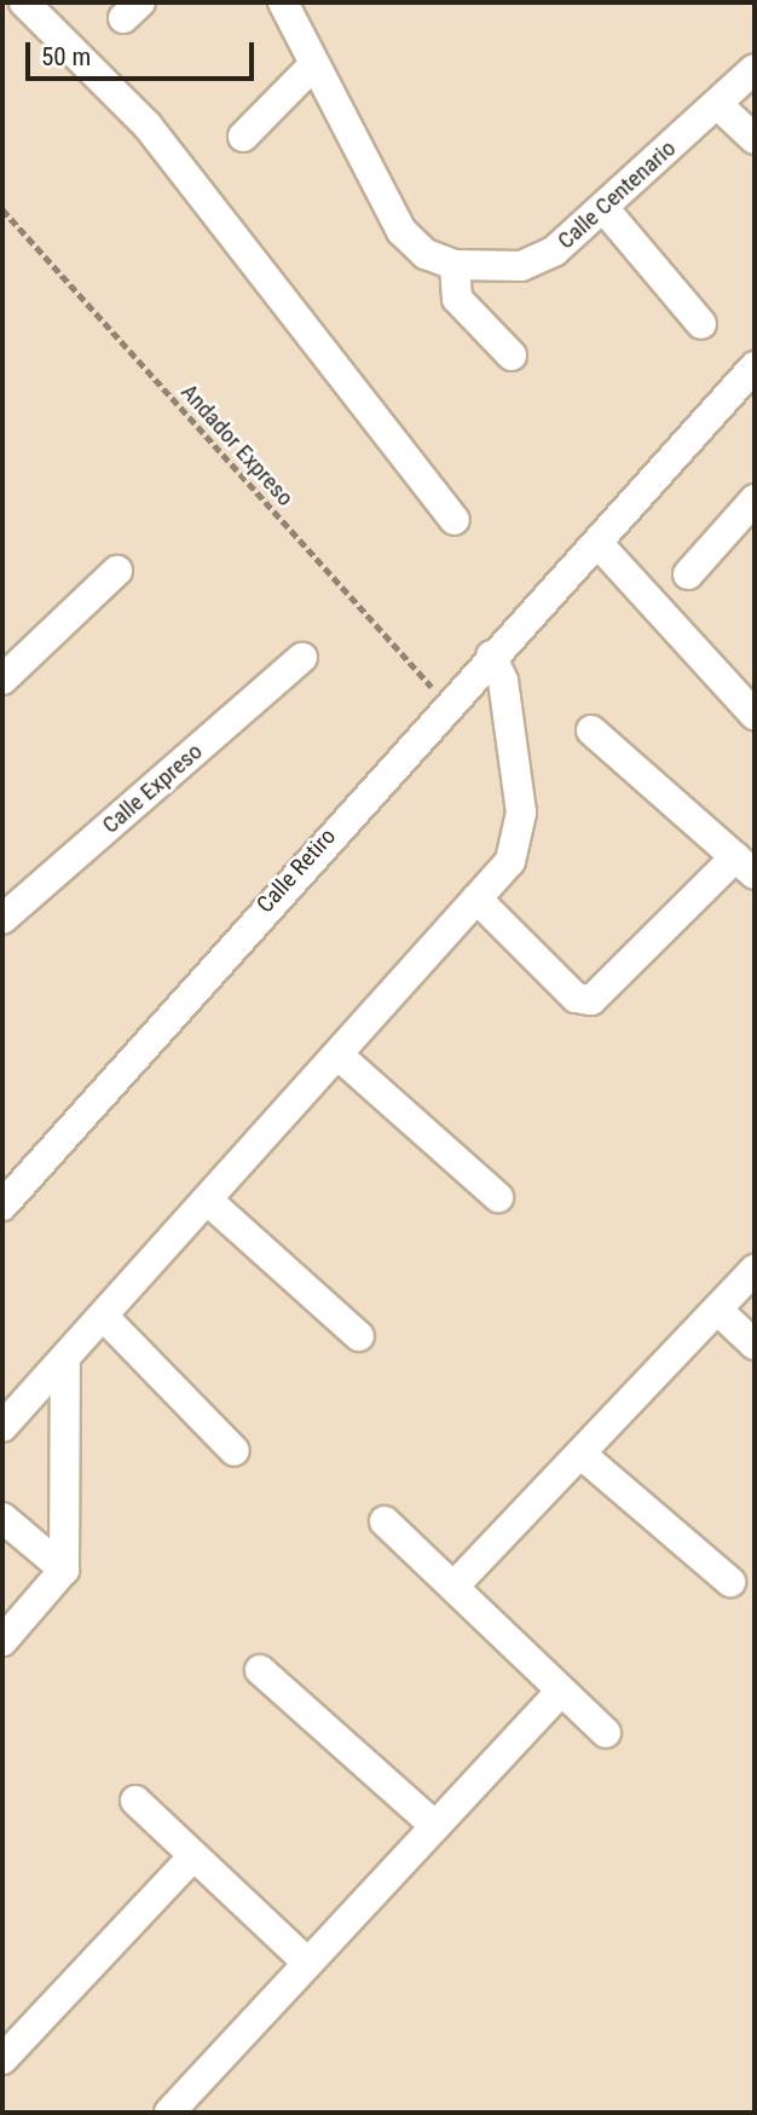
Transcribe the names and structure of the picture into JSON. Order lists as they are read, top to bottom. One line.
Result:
{"streets":{"street":["Calle Centenario","Calle Expreso","Calle Retiro"],"path":["Andador Expreso"]},"crossings":[["Andador Expreso","Calle Retiro"]],"scale_bar":"50 m"}
